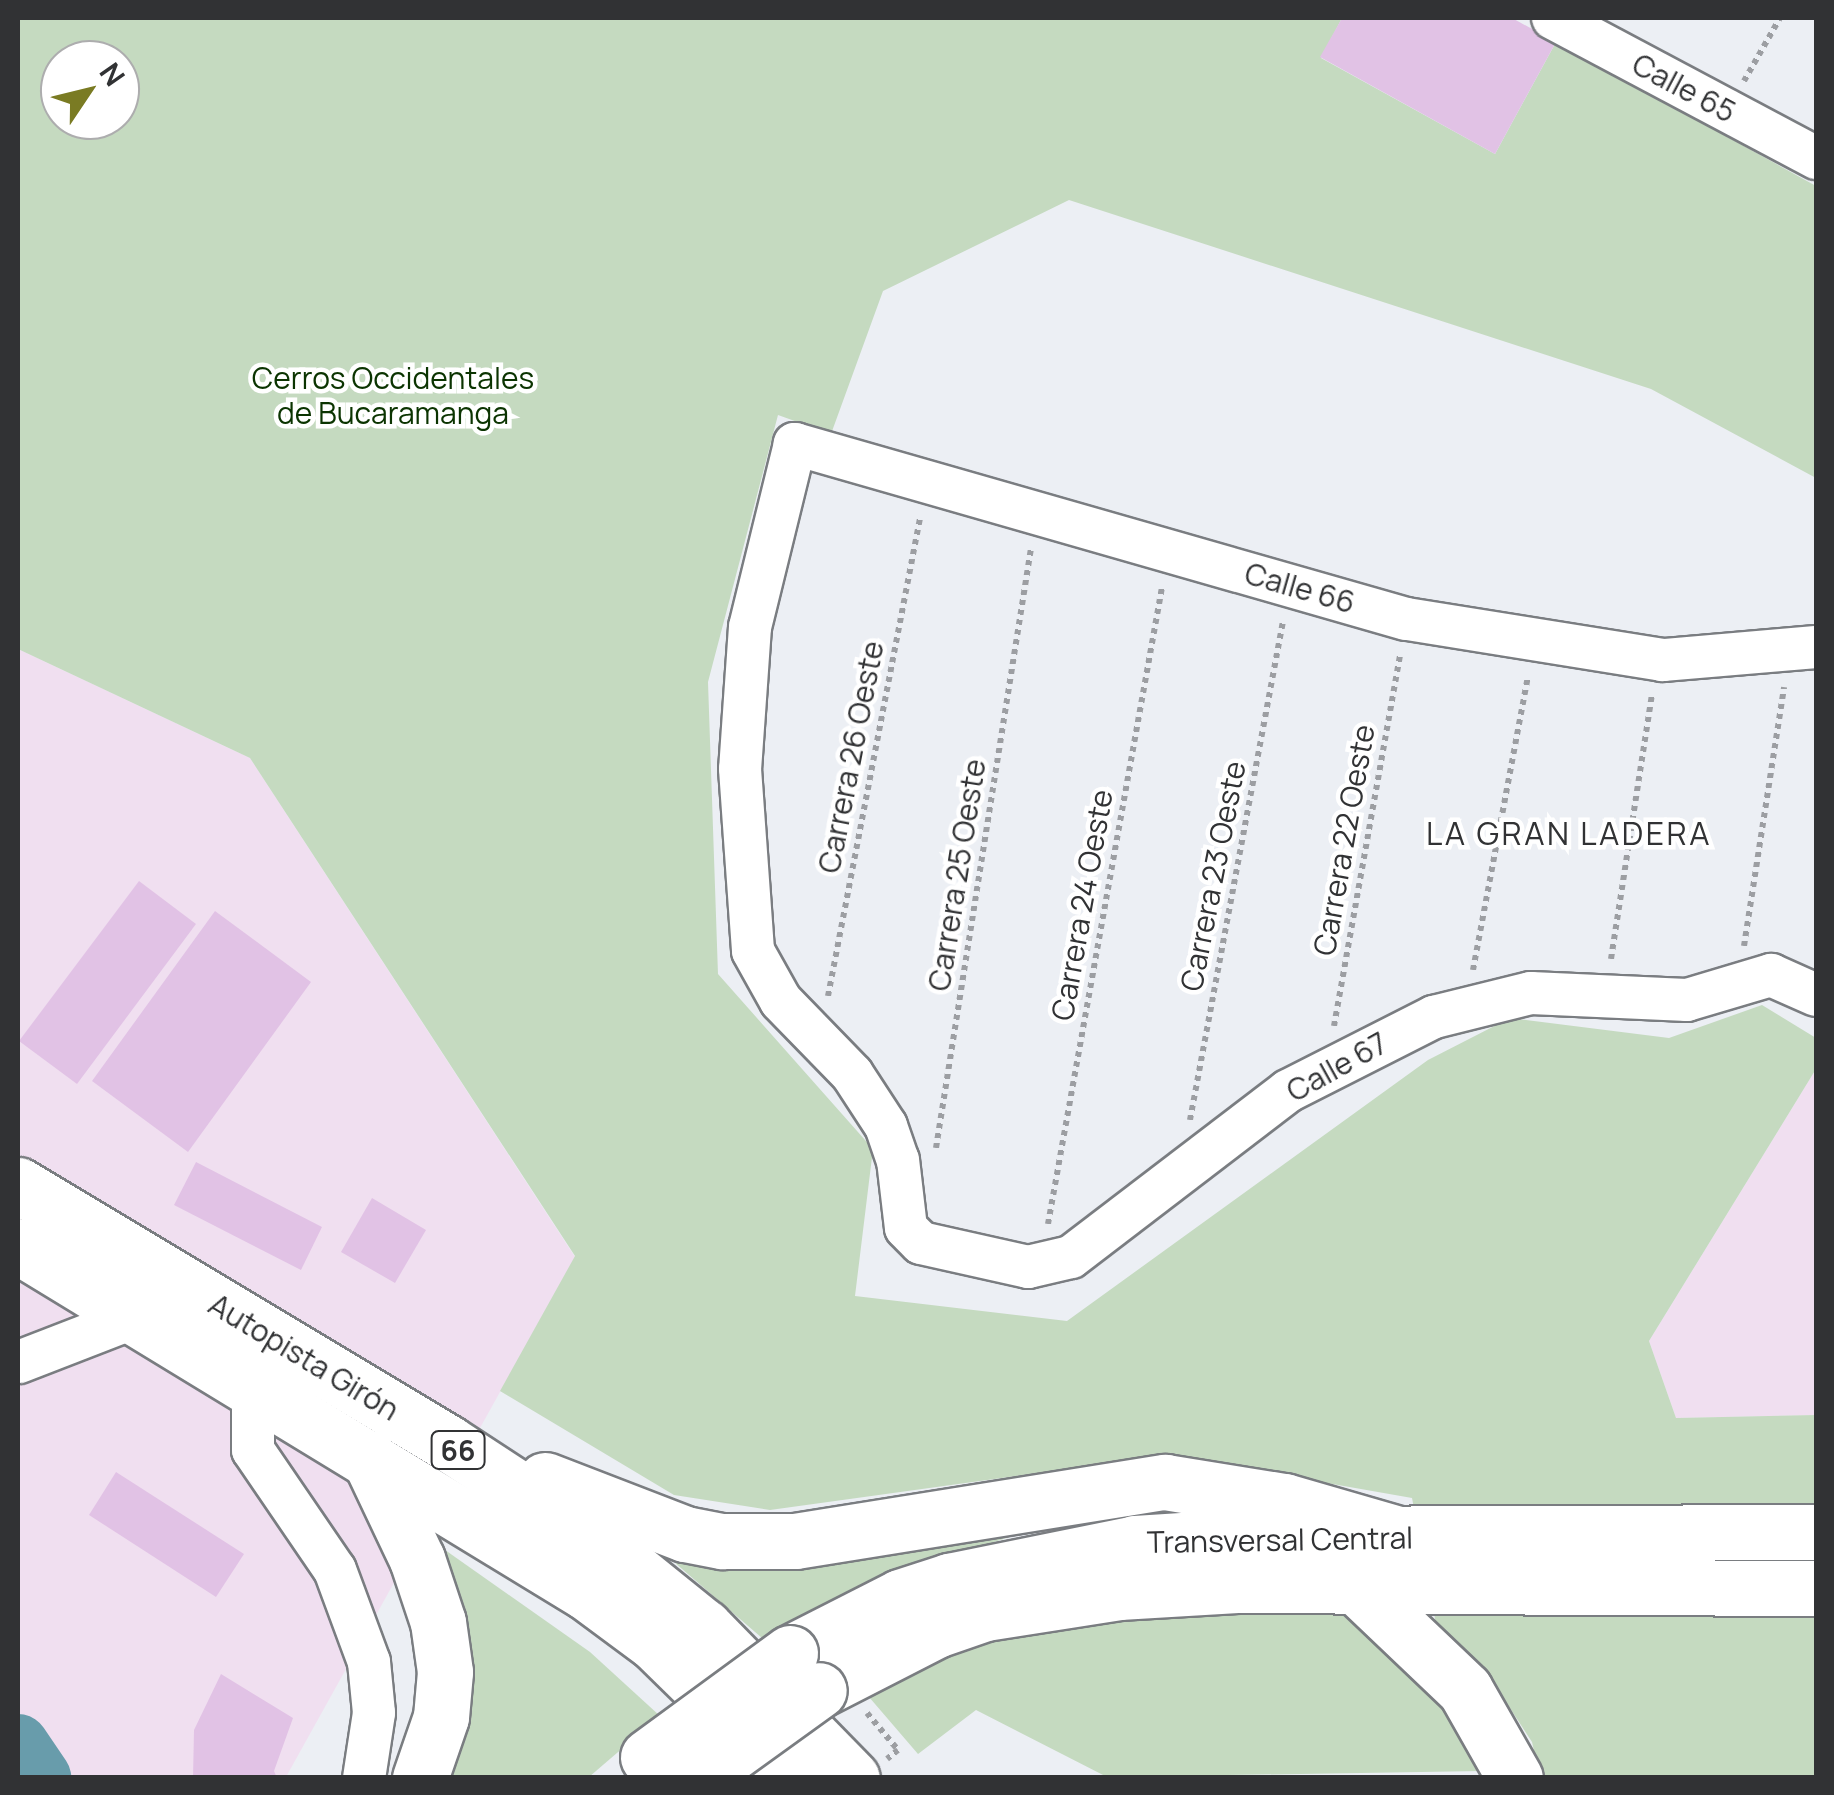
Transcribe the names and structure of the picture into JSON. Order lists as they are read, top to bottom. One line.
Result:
{"streets":{"main road":["Autopista Girón","66","Transversal Central"],"street":["Calle 65","Calle 66","Calle 67"],"path":["Carrera 26 Oeste","Carrera 22 Oeste","Carrera 25 Oeste","Carrera 23 Oeste","Carrera 24 Oeste"]},"crossings":[["Calle 66","Carrera 26 Oeste"],["Calle 66","Carrera 22 Oeste"],["Calle 66","Carrera 25 Oeste"],["Calle 66","Carrera 23 Oeste"],["Calle 66","Carrera 24 Oeste"],["Carrera 22 Oeste","Calle 67"],["Carrera 23 Oeste","Calle 67"],["Carrera 24 Oeste","Calle 67"]],"districts":["LA GRAN LADERA"],"parks":["Cerros Occidentales de Bucaramanga"],"north":"top right"}
